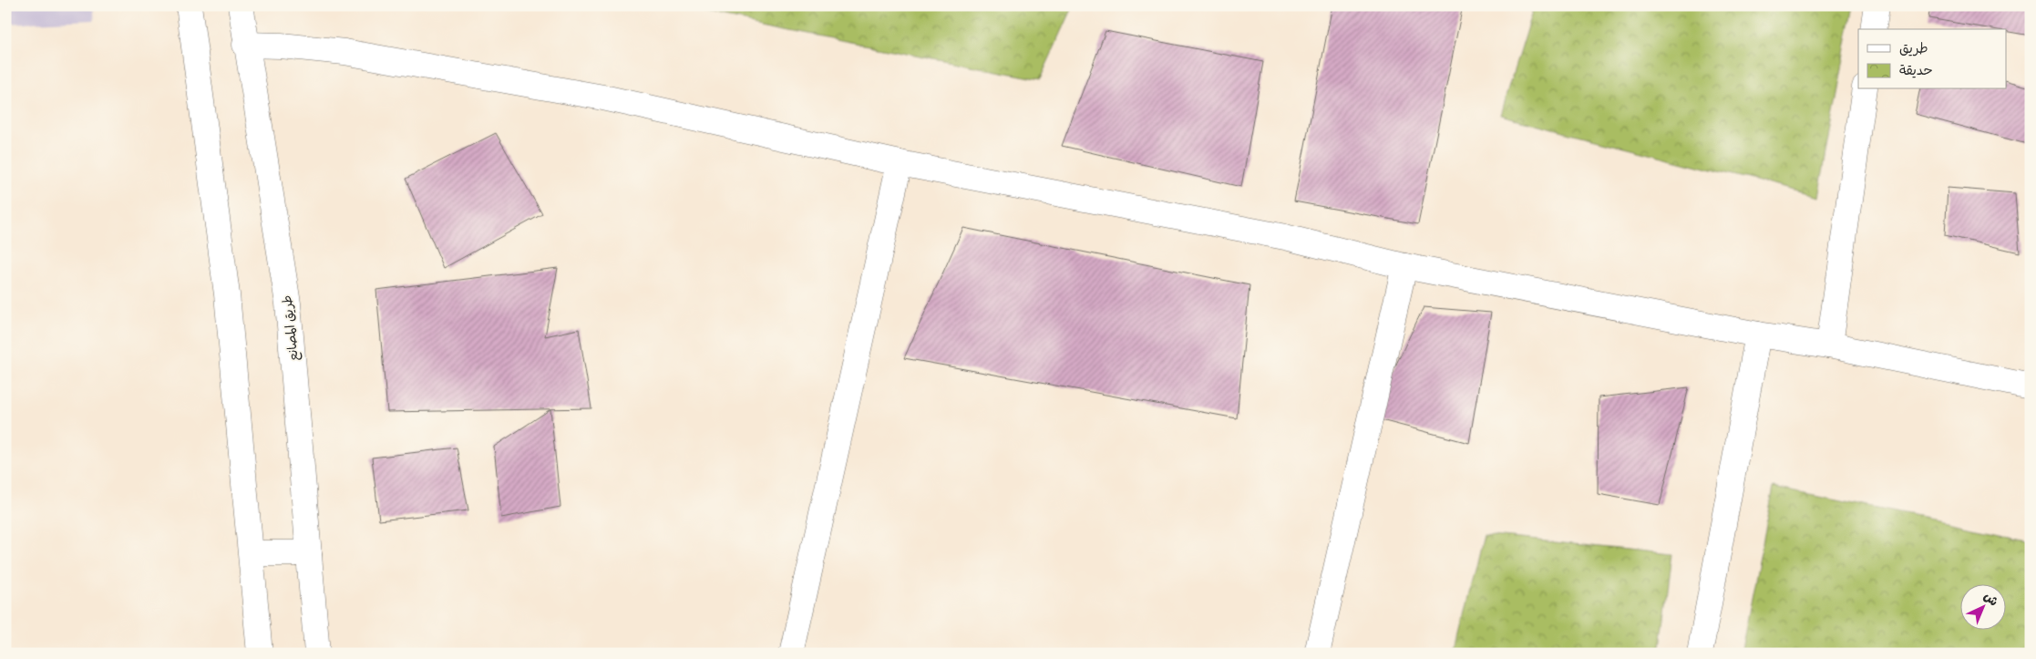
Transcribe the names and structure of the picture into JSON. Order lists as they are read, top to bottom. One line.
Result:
{"streets":{"street":["طريق المصانع"]},"legend":["طريق","حديقة"],"north":"top right"}
